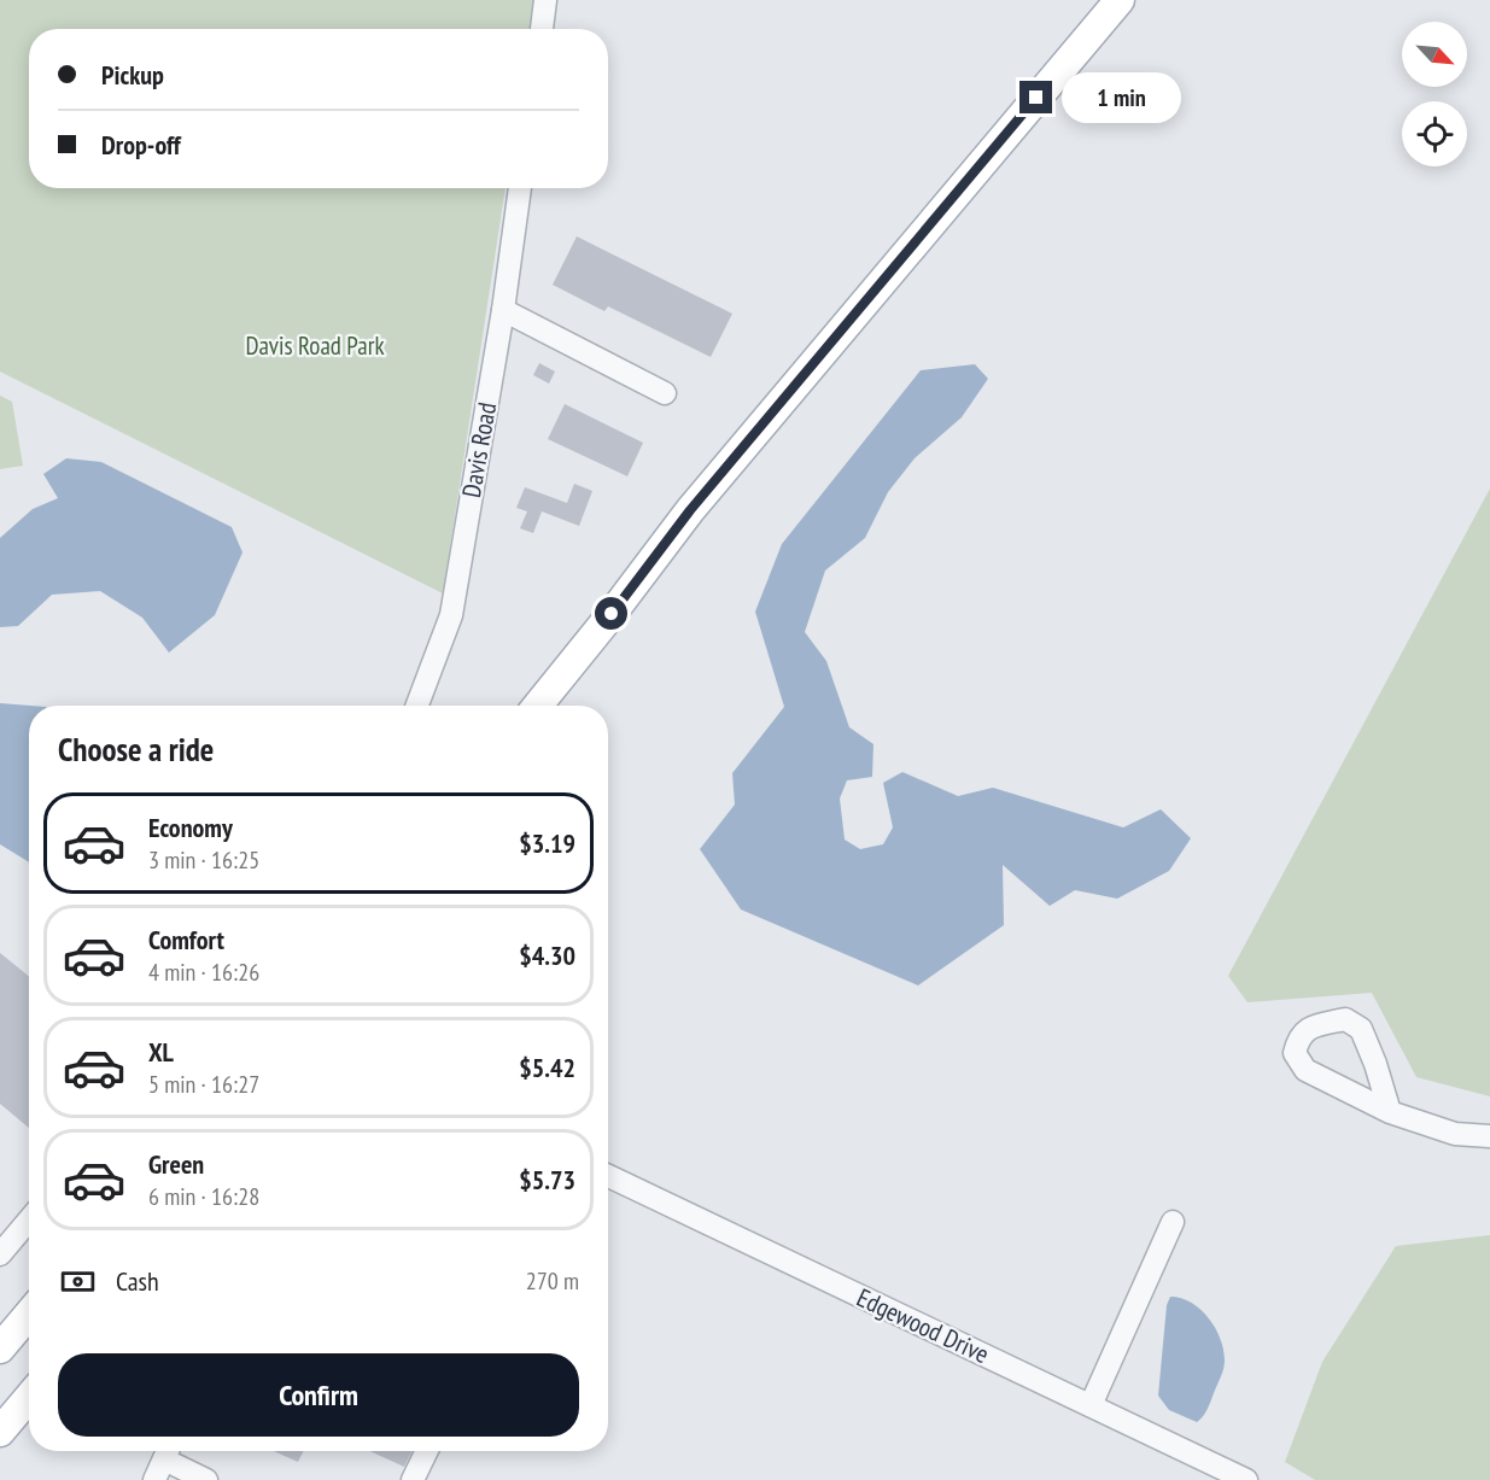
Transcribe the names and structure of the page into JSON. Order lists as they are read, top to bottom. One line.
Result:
{"streets":{"street":["Davis Road","Edgewood Drive"]},"parks":["Davis Road Park"],"north":"bottom right","page":{"banner":["Pickup","Drop-off"],"bubble":"1 min","heading":"Choose a ride","list":[{"name":"Economy","note":"3 min · 16:25","value":"$3.19"},{"name":"Comfort","note":"4 min · 16:26","value":"$4.30"},{"name":"XL","note":"5 min · 16:27","value":"$5.42"},{"name":"Green","note":"6 min · 16:28","value":"$5.73"}],"pay":["Cash","270 m"],"buttons":"Confirm"}}
